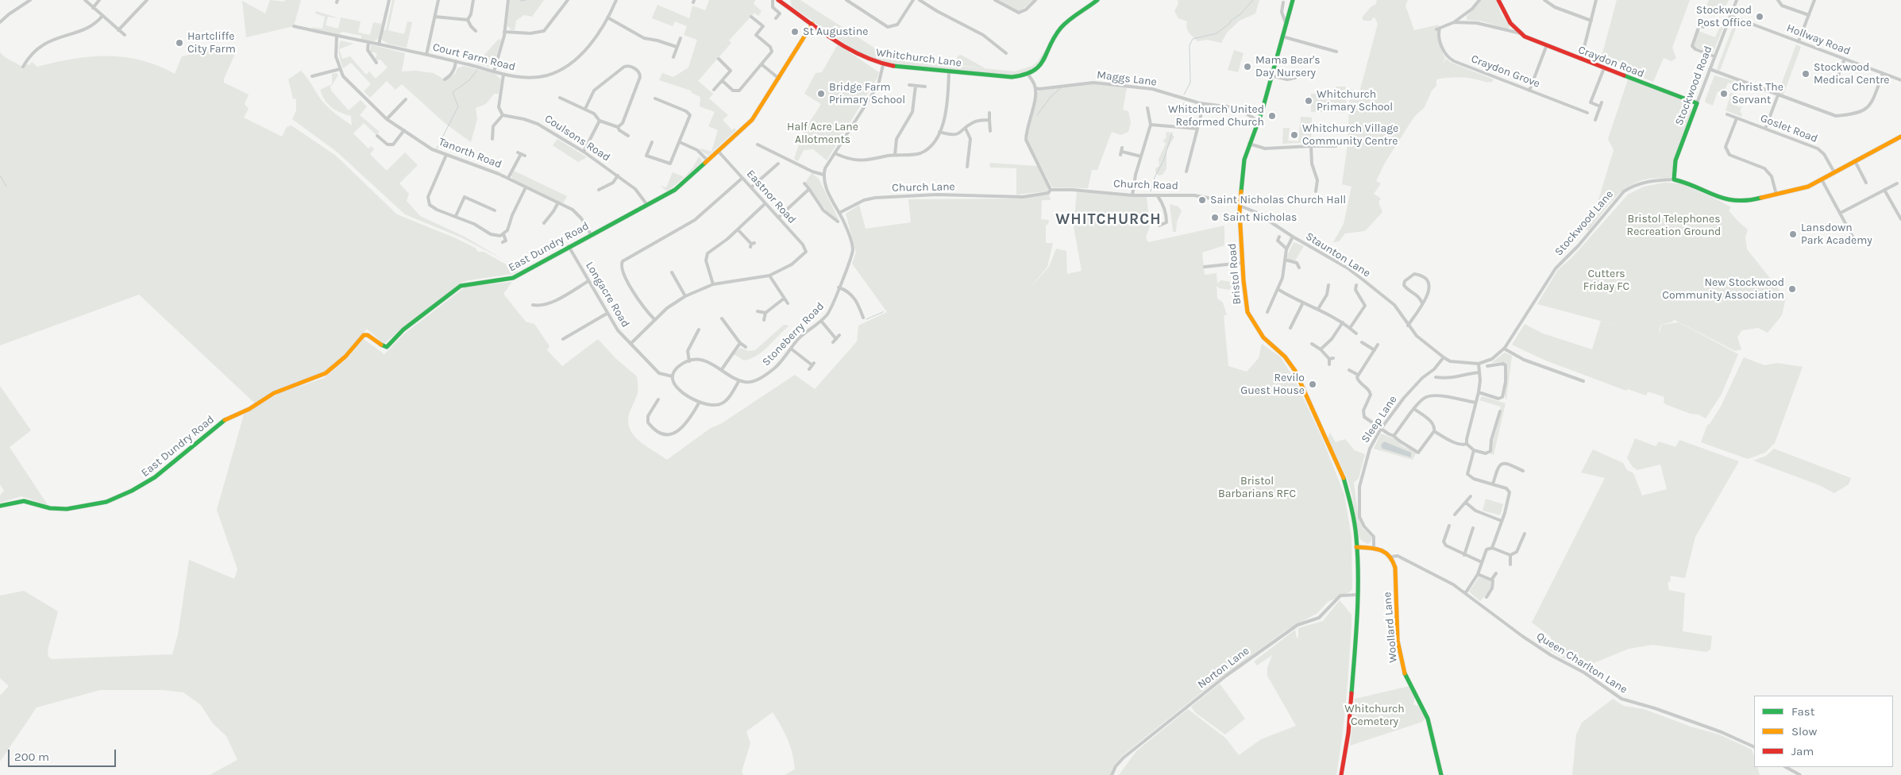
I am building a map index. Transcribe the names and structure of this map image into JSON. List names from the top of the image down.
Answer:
{
  "streets": {
    "main road": [
      "Whitchurch Lane",
      "Craydon Road",
      "Stockwood Road",
      "Stockwood Lane",
      "East Dundry Road",
      "Bristol Road",
      "Woollard Lane"
    ],
    "street": [
      "Hollway Road",
      "Court Farm Road",
      "Craydon Grove",
      "Maggs Lane",
      "Goslet Road",
      "Coulsons Road",
      "Tanorth Road",
      "Church Road",
      "Church Lane",
      "Eastnor Road",
      "Staunton Lane",
      "Longacre Road",
      "Stoneberry Road",
      "Sleep Lane",
      "Queen Charlton Lane",
      "Norton Lane"
    ]
  },
  "crossings": [
    ["Hollway Road", "Stockwood Road"],
    ["Court Farm Road", "Tanorth Road"],
    ["Whitchurch Lane", "East Dundry Road"],
    ["Craydon Road", "Craydon Grove"],
    ["Craydon Road", "Stockwood Road"],
    ["Maggs Lane", "Bristol Road"],
    ["Stockwood Road", "Stockwood Lane"],
    ["Goslet Road", "Stockwood Lane"],
    ["Coulsons Road", "East Dundry Road"],
    ["Tanorth Road", "East Dundry Road"],
    ["Church Road", "Church Lane"],
    ["Church Road", "Staunton Lane"],
    ["Church Road", "Bristol Road"],
    ["Church Lane", "Stoneberry Road"],
    ["Eastnor Road", "East Dundry Road"],
    ["Stockwood Lane", "Staunton Lane"],
    ["East Dundry Road", "Longacre Road"],
    ["Staunton Lane", "Bristol Road"],
    ["Staunton Lane", "Sleep Lane"],
    ["Bristol Road", "Norton Lane"],
    ["Longacre Road", "Stoneberry Road"],
    ["Woollard Lane", "Queen Charlton Lane"]
  ],
  "districts": ["WHITCHURCH"],
  "parks": [
    "Half Acre Lane Allotments",
    "Bristol Telephones Recreation Ground",
    "Cutters Friday FC",
    "Bristol Barbarians RFC",
    "Whitchurch Cemetery"
  ],
  "places": [
    "Stockwood Post Office",
    "St Augustine",
    "Hartcliffe City Farm",
    "Mama Bear's Day Nursery",
    "Stockwood Medical Centre",
    "Bridge Farm Primary School",
    "Christ The Servant",
    "Whitchurch Primary School",
    "Whitchurch United Reformed Church",
    "Whitchurch Village Community Centre",
    "Saint Nicholas Church Hall",
    "Saint Nicholas",
    "Lansdown Park Academy",
    "New Stockwood Community Association",
    "Revilo Guest House"
  ],
  "legend": ["Fast", "Slow", "Jam"],
  "scale_bar": "200 m"
}
